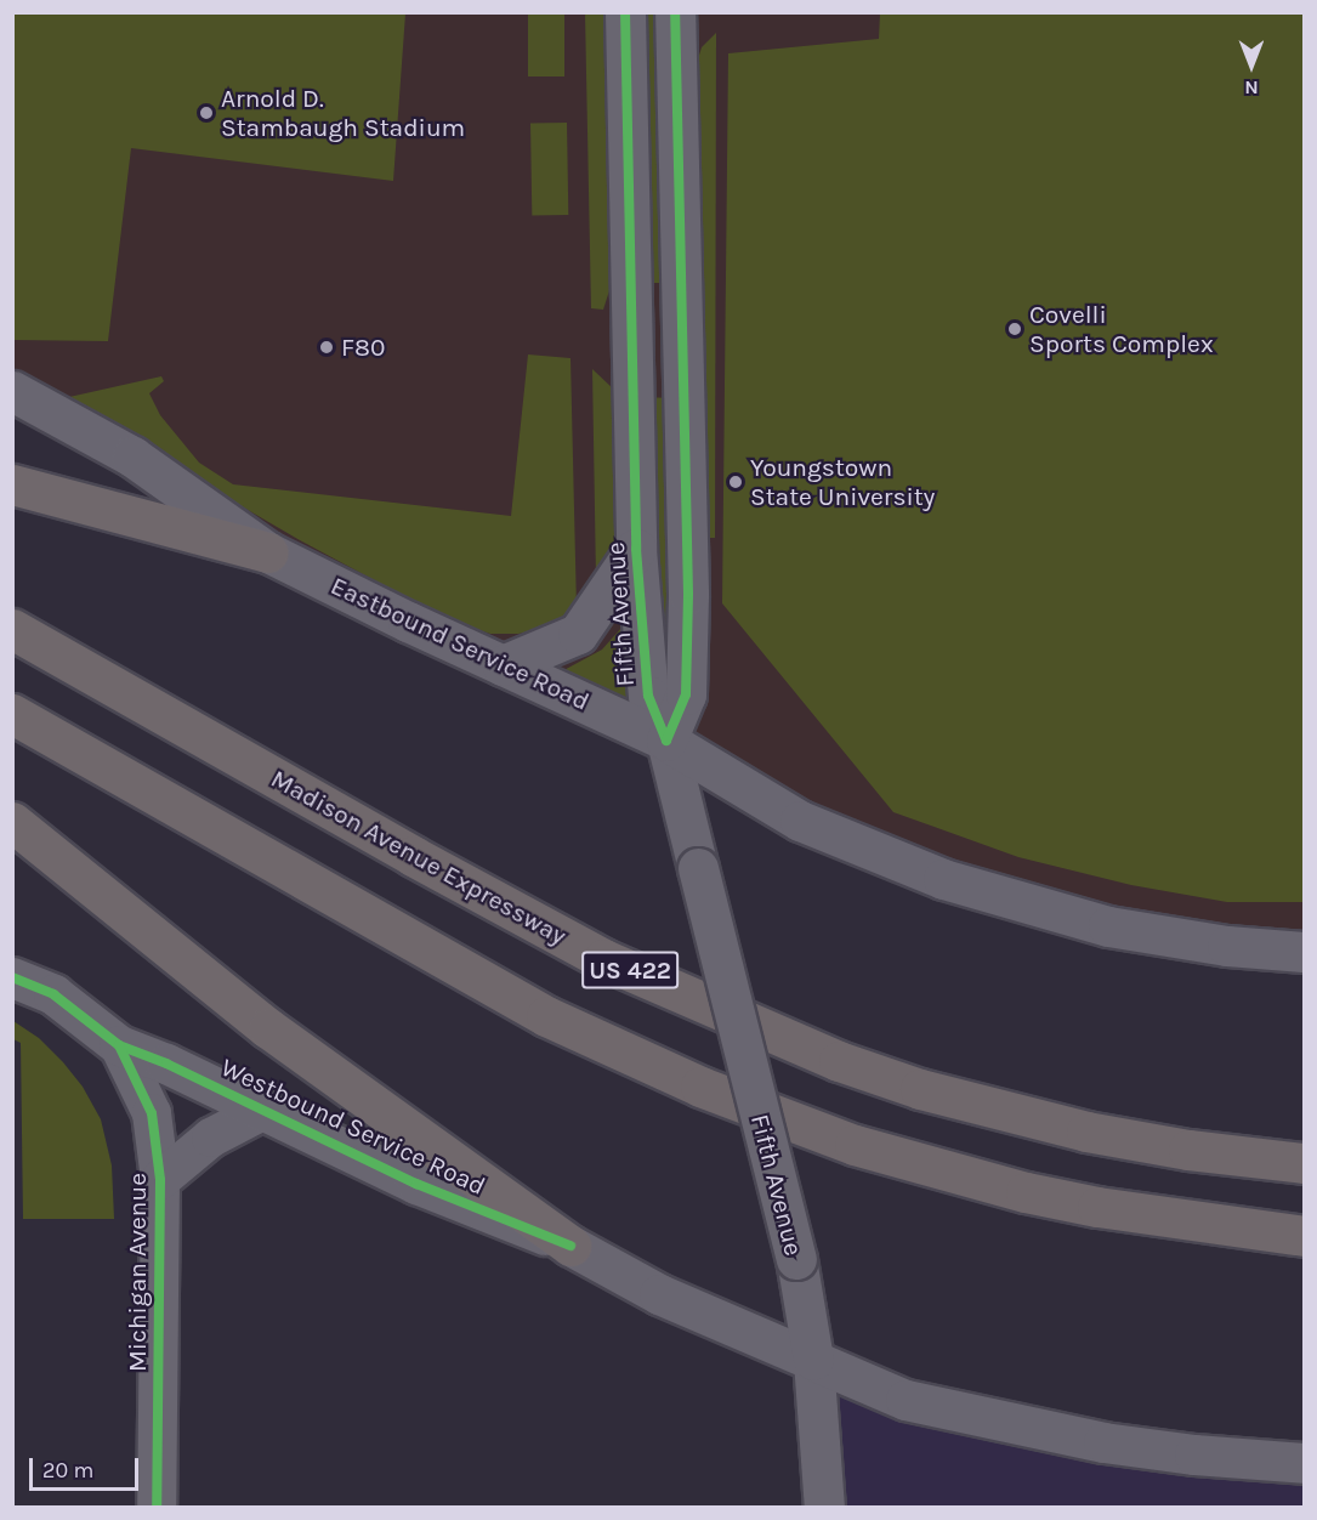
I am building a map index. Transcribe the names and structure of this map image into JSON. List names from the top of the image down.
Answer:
{
  "streets": {
    "highway": ["Madison Avenue Expressway", "US 422"],
    "main road": ["Fifth Avenue", "Eastbound Service Road", "Westbound Service Road"],
    "street": ["Michigan Avenue"]
  },
  "crossings": [
    ["Fifth Avenue", "Eastbound Service Road"],
    ["Fifth Avenue", "Westbound Service Road"],
    ["Westbound Service Road", "Michigan Avenue"]
  ],
  "places": [
    "Arnold D. Stambaugh Stadium",
    "Covelli Sports Complex",
    "F80",
    "Youngstown State University"
  ],
  "scale_bar": "20 m",
  "north": "bottom"
}
